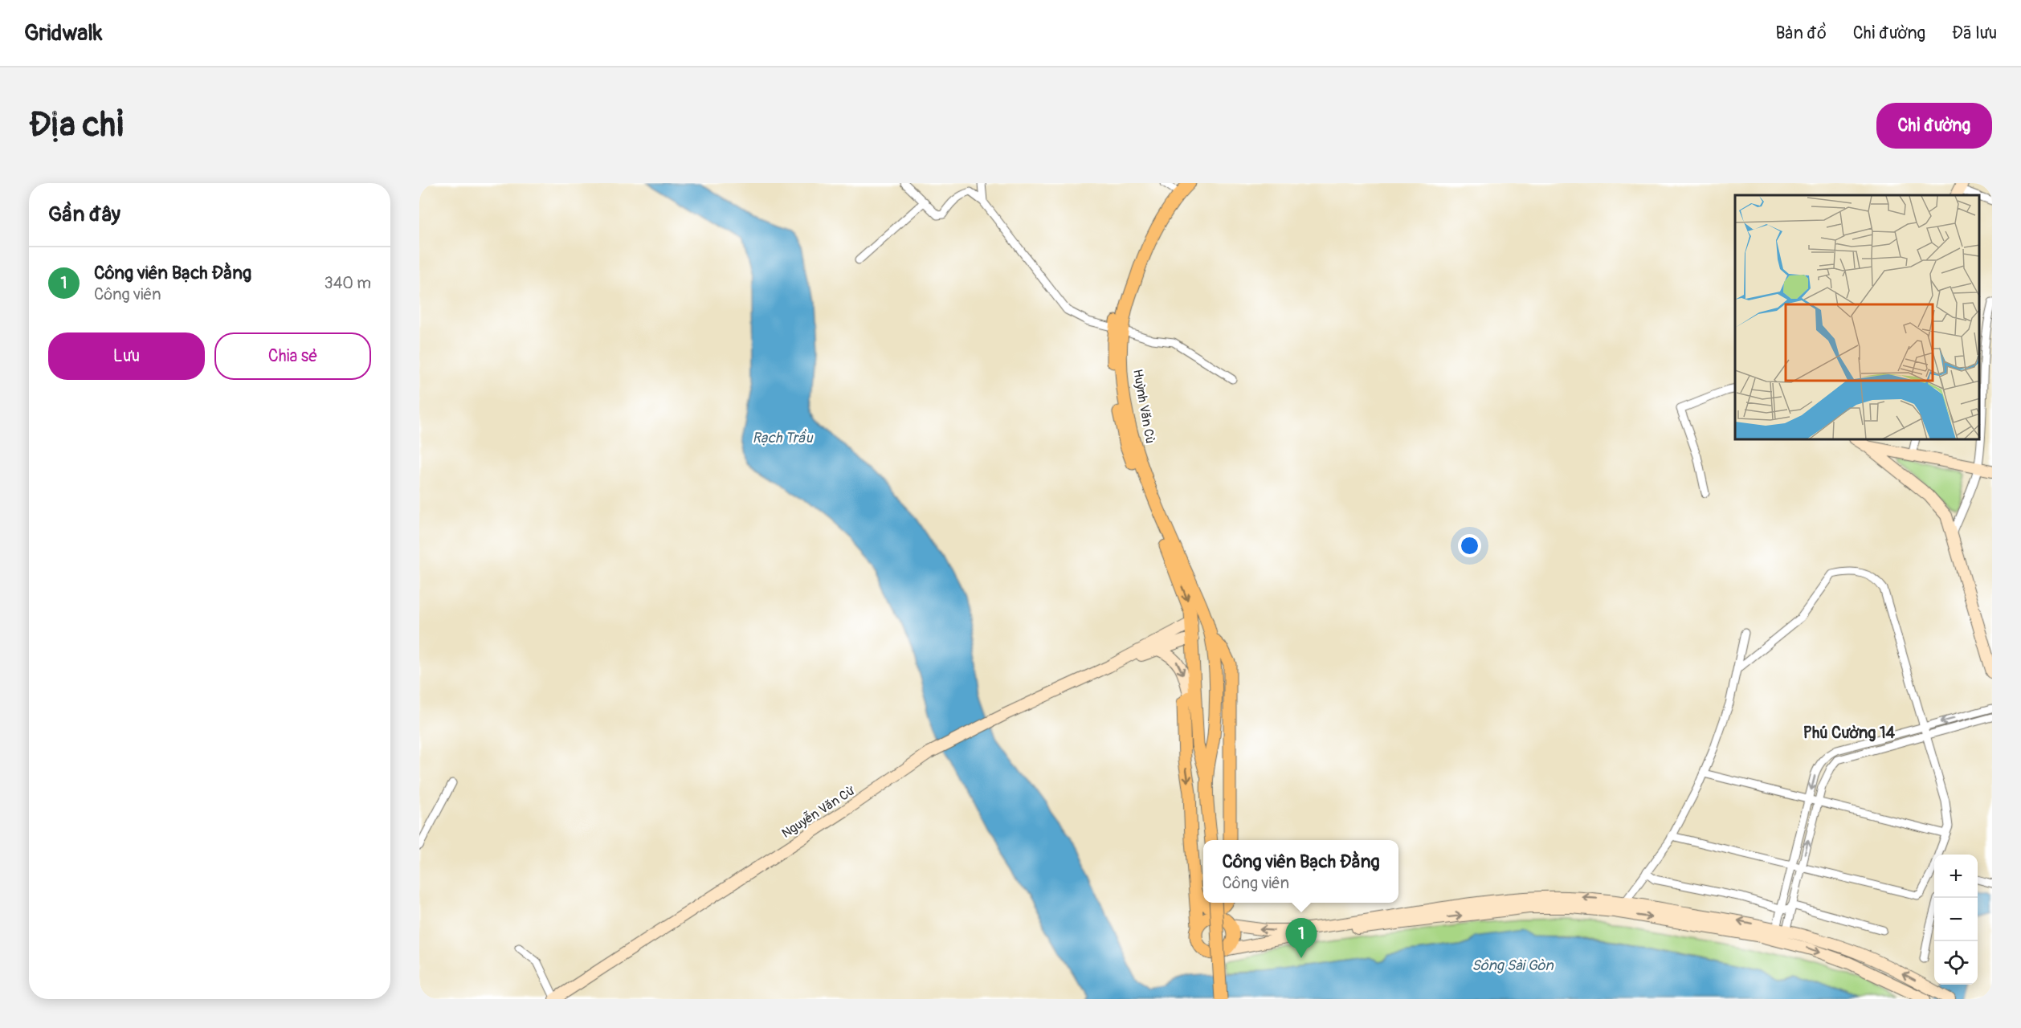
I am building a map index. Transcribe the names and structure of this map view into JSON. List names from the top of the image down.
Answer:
{
  "streets": {
    "main road": ["Huỳnh Văn Cù"],
    "street": ["Nguyễn Văn Cừ"]
  },
  "districts": ["Phú Cường 14"],
  "water": ["Rạch Trầu", "Sông Sài Gòn"],
  "page": {
    "header": "Gridwalk",
    "nav": ["Bản đồ", "Chỉ đường", "Đã lưu"],
    "buttons": [
      "Chỉ đường",
      ["Lưu", "Chia sẻ"]
    ],
    "title": "Địa chỉ",
    "heading": "Gần đây",
    "list": [
      {
        "mark": "1",
        "name": "Công viên Bạch Đằng",
        "note": "Công viên",
        "value": "340 m"
      }
    ],
    "popup": ["Công viên Bạch Đằng", "Công viên"],
    "map_buttons": ["+", "−"],
    "pins": "1"
  }
}
